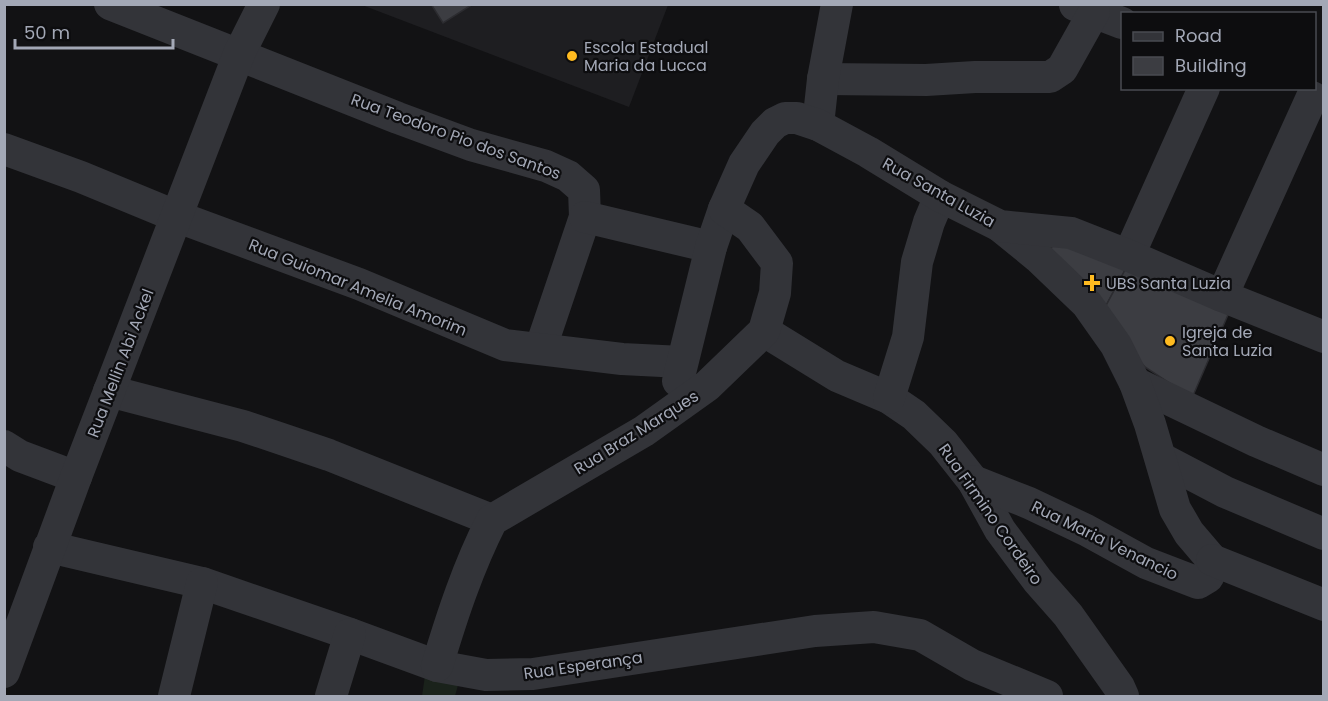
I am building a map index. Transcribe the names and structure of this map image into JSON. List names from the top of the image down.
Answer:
{
  "streets": {
    "street": [
      "Rua Teodoro Pio dos Santos",
      "Rua Santa Luzia",
      "Rua Guiomar Amelia Amorim",
      "Rua Mellin Abi Ackel",
      "Rua Braz Marques",
      "Rua Firmino Cordeiro",
      "Rua Maria Venancio",
      "Rua Esperança"
    ]
  },
  "crossings": [
    ["Rua Teodoro Pio dos Santos", "Rua Guiomar Amelia Amorim"],
    ["Rua Teodoro Pio dos Santos", "Rua Mellin Abi Ackel"],
    ["Rua Guiomar Amelia Amorim", "Rua Mellin Abi Ackel"],
    ["Rua Mellin Abi Ackel", "Rua Esperança"],
    ["Rua Braz Marques", "Rua Firmino Cordeiro"],
    ["Rua Firmino Cordeiro", "Rua Maria Venancio"]
  ],
  "places": {
    "other": ["Escola Estadual Maria da Lucca", "Igreja de Santa Luzia"],
    "health": ["UBS Santa Luzia"]
  },
  "legend": ["Road", "Building"],
  "scale_bar": "50 m"
}
